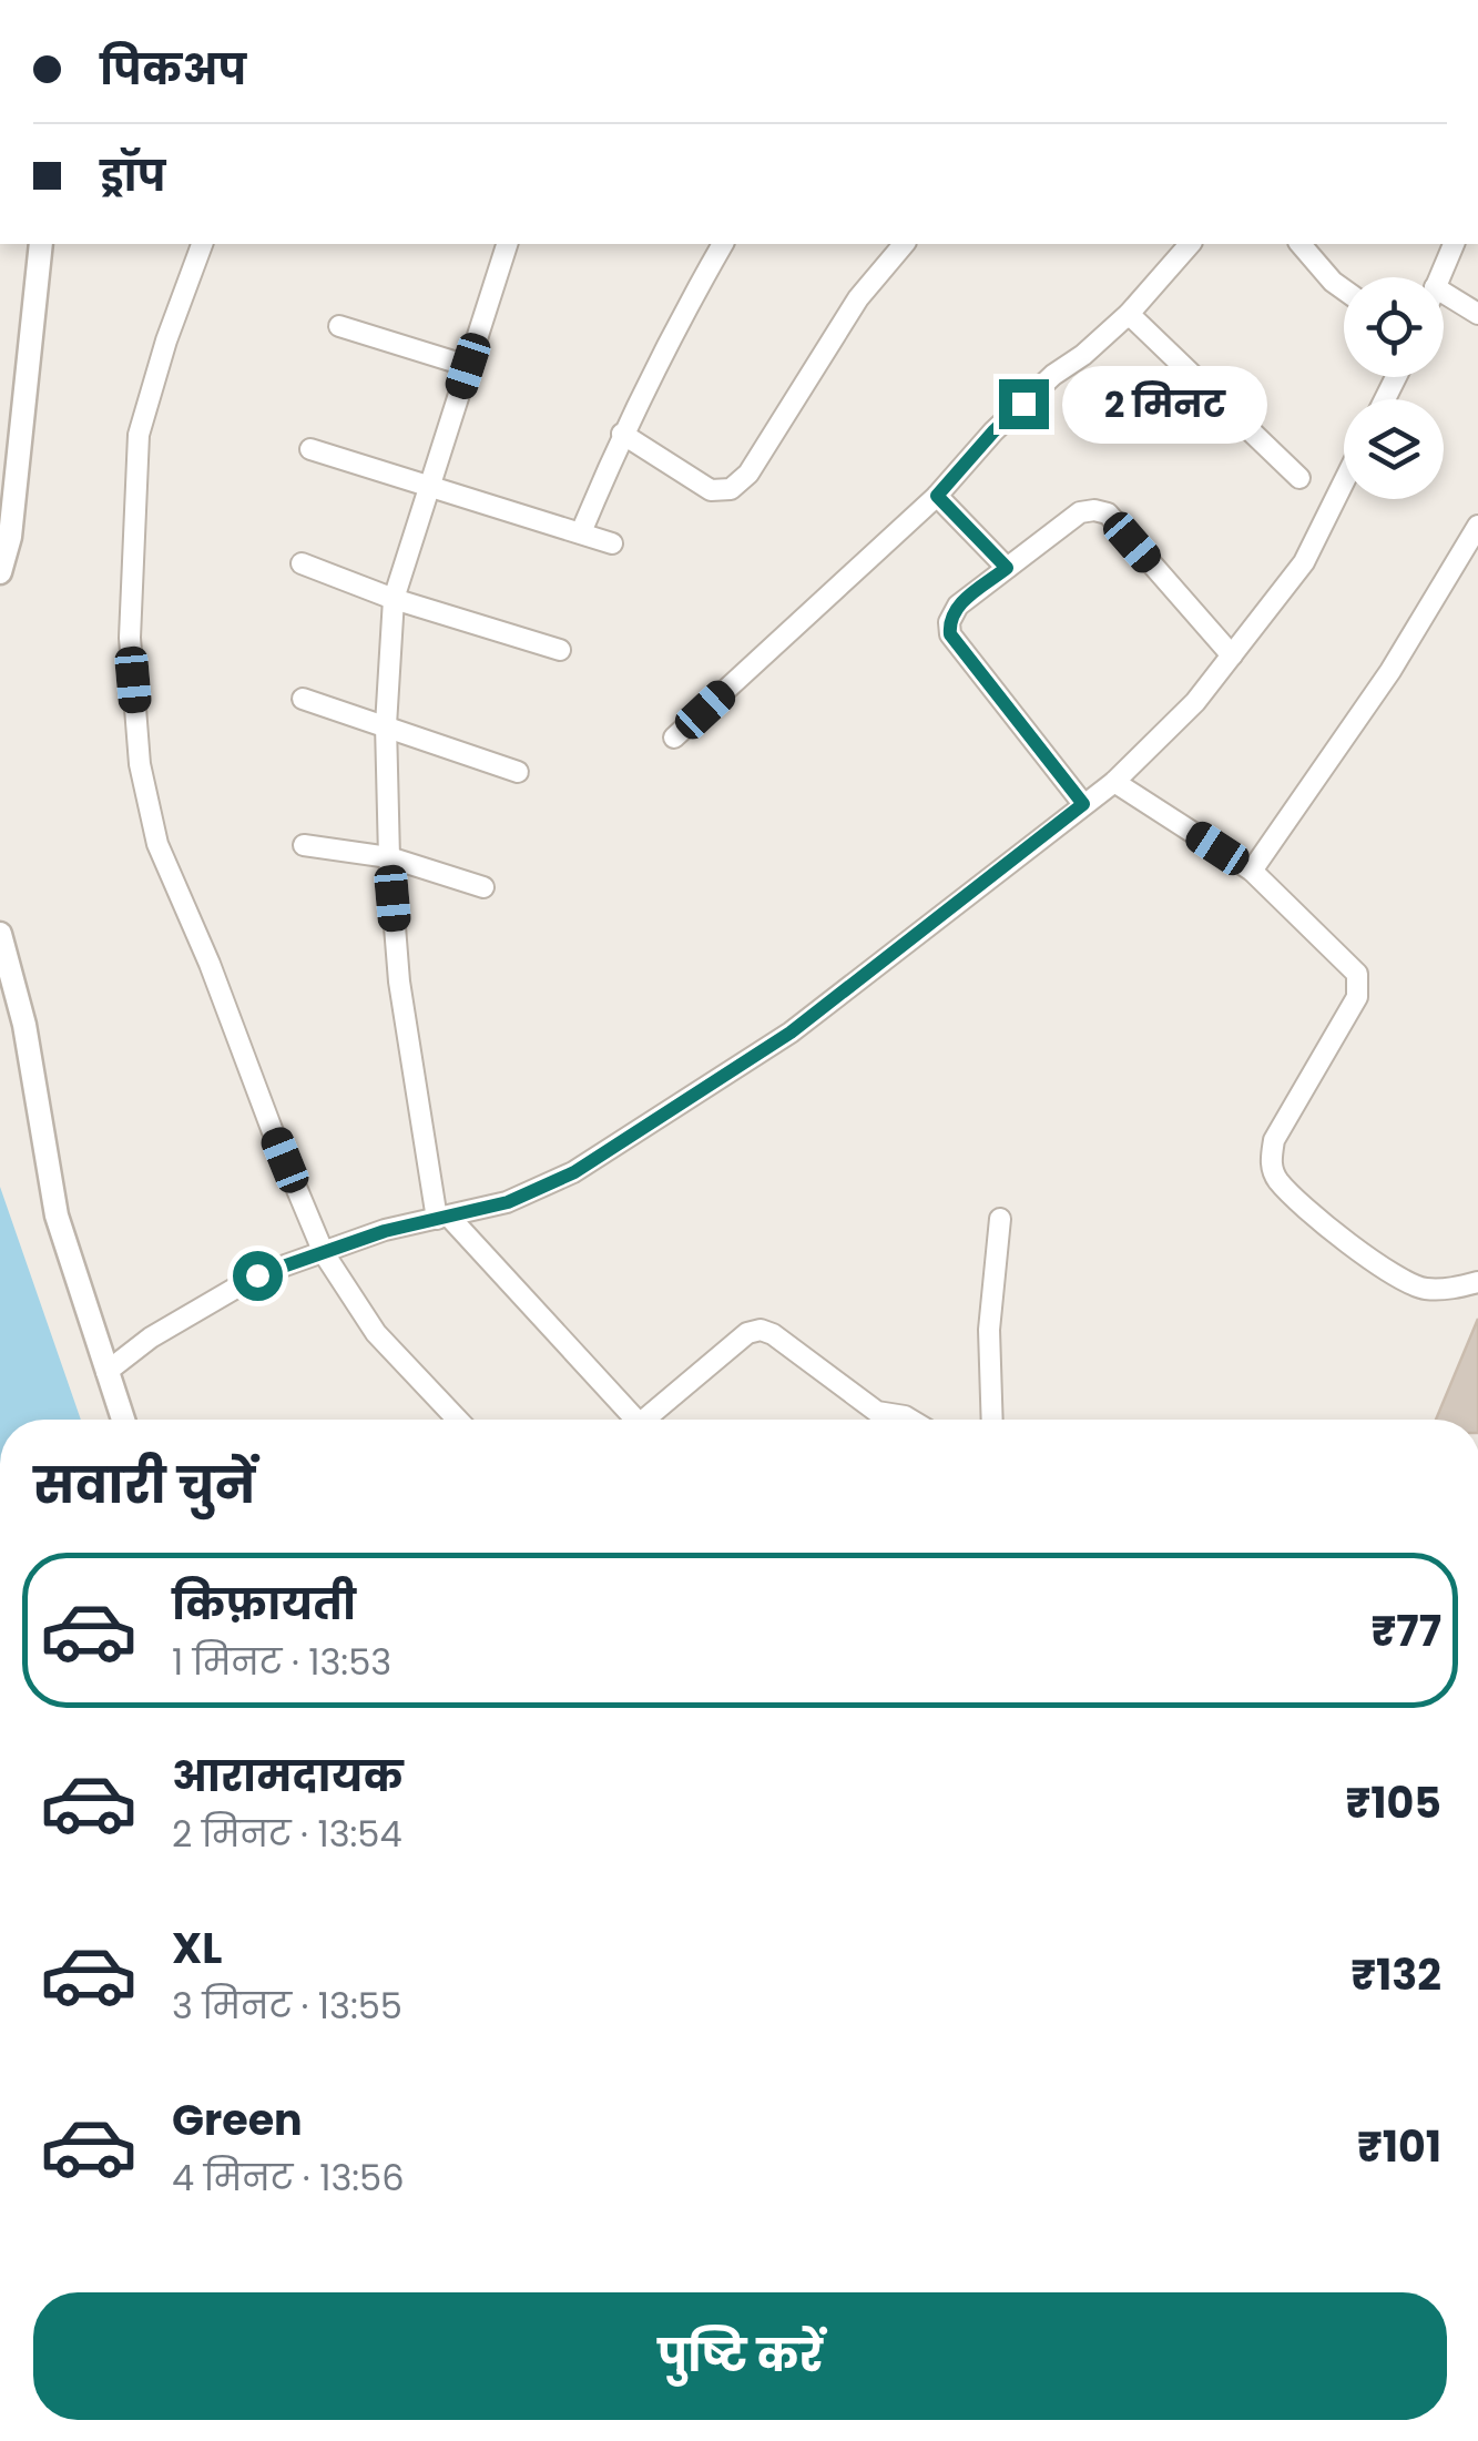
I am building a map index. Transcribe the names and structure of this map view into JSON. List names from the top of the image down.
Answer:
{
  "page": {
    "banner": ["पिकअप", "ड्रॉप"],
    "bubble": "2 मिनट",
    "heading": "सवारी चुनें",
    "list": [
      {
        "name": "किफ़ायती",
        "note": "1 मिनट · 13:53",
        "value": "₹77"
      },
      {
        "name": "आरामदायक",
        "note": "2 मिनट · 13:54",
        "value": "₹105"
      },
      {
        "name": "XL",
        "note": "3 मिनट · 13:55",
        "value": "₹132"
      },
      {
        "name": "Green",
        "note": "4 मिनट · 13:56",
        "value": "₹101"
      }
    ],
    "buttons": "पुष्टि करें"
  }
}
